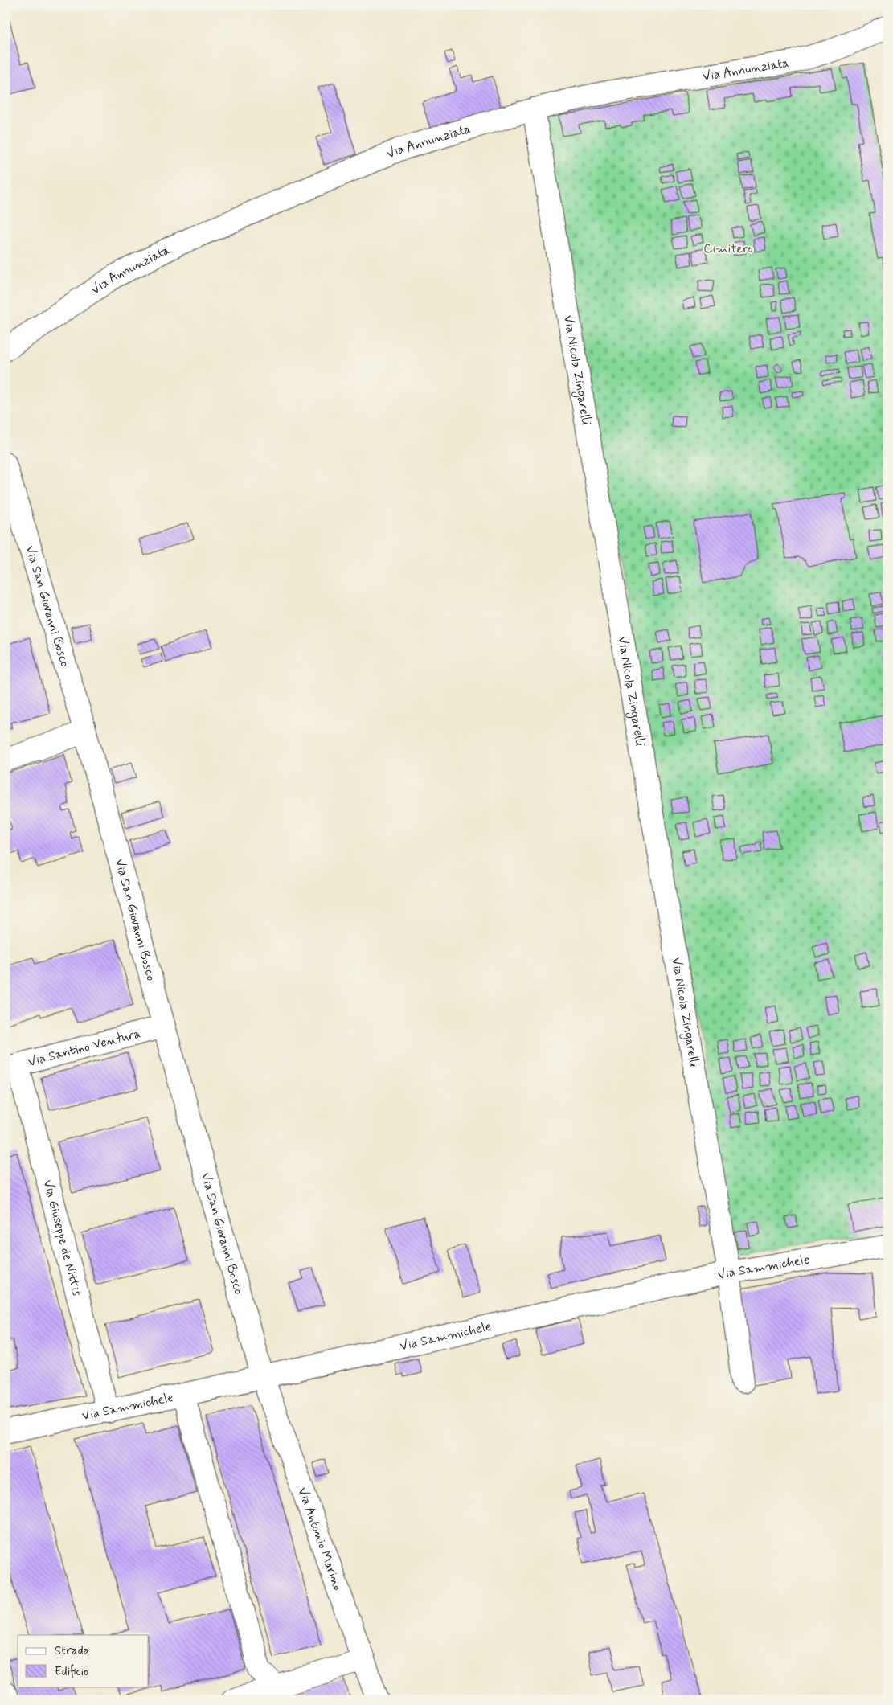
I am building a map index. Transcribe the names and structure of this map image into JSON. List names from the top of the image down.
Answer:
{
  "streets": {
    "street": [
      "Via Annunziata",
      "Via Nicola Zingarelli",
      "Via San Giovanni Bosco",
      "Via Santino Ventura",
      "Via Giuseppe de Nittis",
      "Via Sammichele",
      "Via Antonio Marino"
    ]
  },
  "crossings": [
    ["Via Annunziata", "Via Nicola Zingarelli"],
    ["Via Nicola Zingarelli", "Via Sammichele"],
    ["Via San Giovanni Bosco", "Via Santino Ventura"],
    ["Via San Giovanni Bosco", "Via Sammichele"],
    ["Via San Giovanni Bosco", "Via Antonio Marino"],
    ["Via Santino Ventura", "Via Giuseppe de Nittis"],
    ["Via Giuseppe de Nittis", "Via Sammichele"],
    ["Via Sammichele", "Via Antonio Marino"]
  ],
  "parks": ["Cimitero"],
  "legend": ["Strada", "Edificio"]
}
